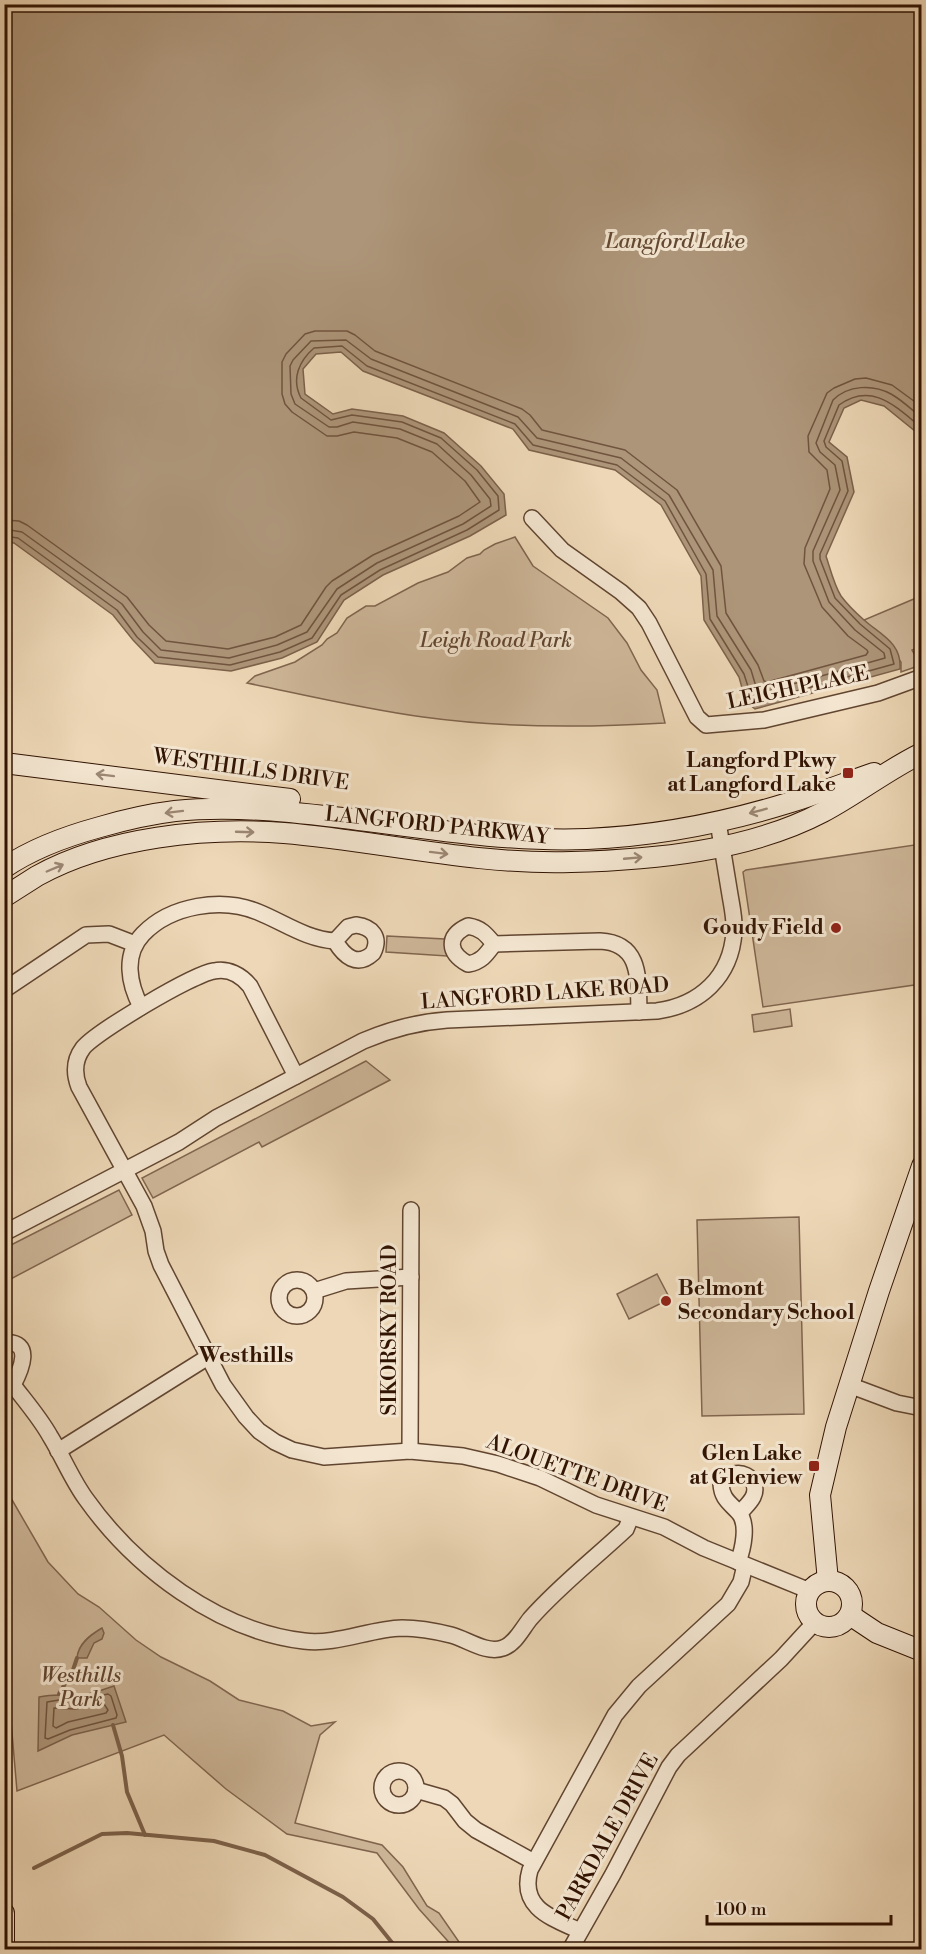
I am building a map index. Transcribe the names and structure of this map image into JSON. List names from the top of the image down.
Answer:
{
  "streets": {
    "main road": ["WESTHILLS DRIVE", "LANGFORD PARKWAY"],
    "street": [
      "LEIGH PLACE",
      "LANGFORD LAKE ROAD",
      "SIKORSKY ROAD",
      "ALOUETTE DRIVE",
      "PARKDALE DRIVE"
    ]
  },
  "crossings": [
    ["WESTHILLS DRIVE", "LANGFORD PARKWAY"],
    ["LANGFORD PARKWAY", "LANGFORD LAKE ROAD"],
    ["LANGFORD LAKE ROAD", "ALOUETTE DRIVE"],
    ["SIKORSKY ROAD", "ALOUETTE DRIVE"],
    ["ALOUETTE DRIVE", "PARKDALE DRIVE"]
  ],
  "one_way": ["WESTHILLS DRIVE"],
  "districts": ["Westhills"],
  "water": ["Langford Lake"],
  "parks": ["Leigh Road Park", "Westhills Park"],
  "places": {
    "transit": ["Langford Pkwy at Langford Lake", "Glen Lake at Glenview"],
    "other": ["Goudy Field", "Belmont Secondary School"]
  },
  "scale_bar": "100 m"
}
